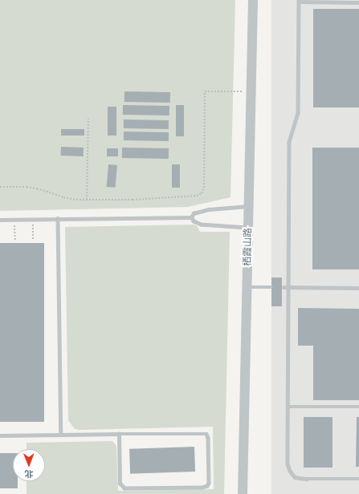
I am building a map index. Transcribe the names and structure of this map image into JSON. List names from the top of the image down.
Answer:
{
  "streets": {
    "street": ["栖霞山路"]
  },
  "north": "bottom"
}
